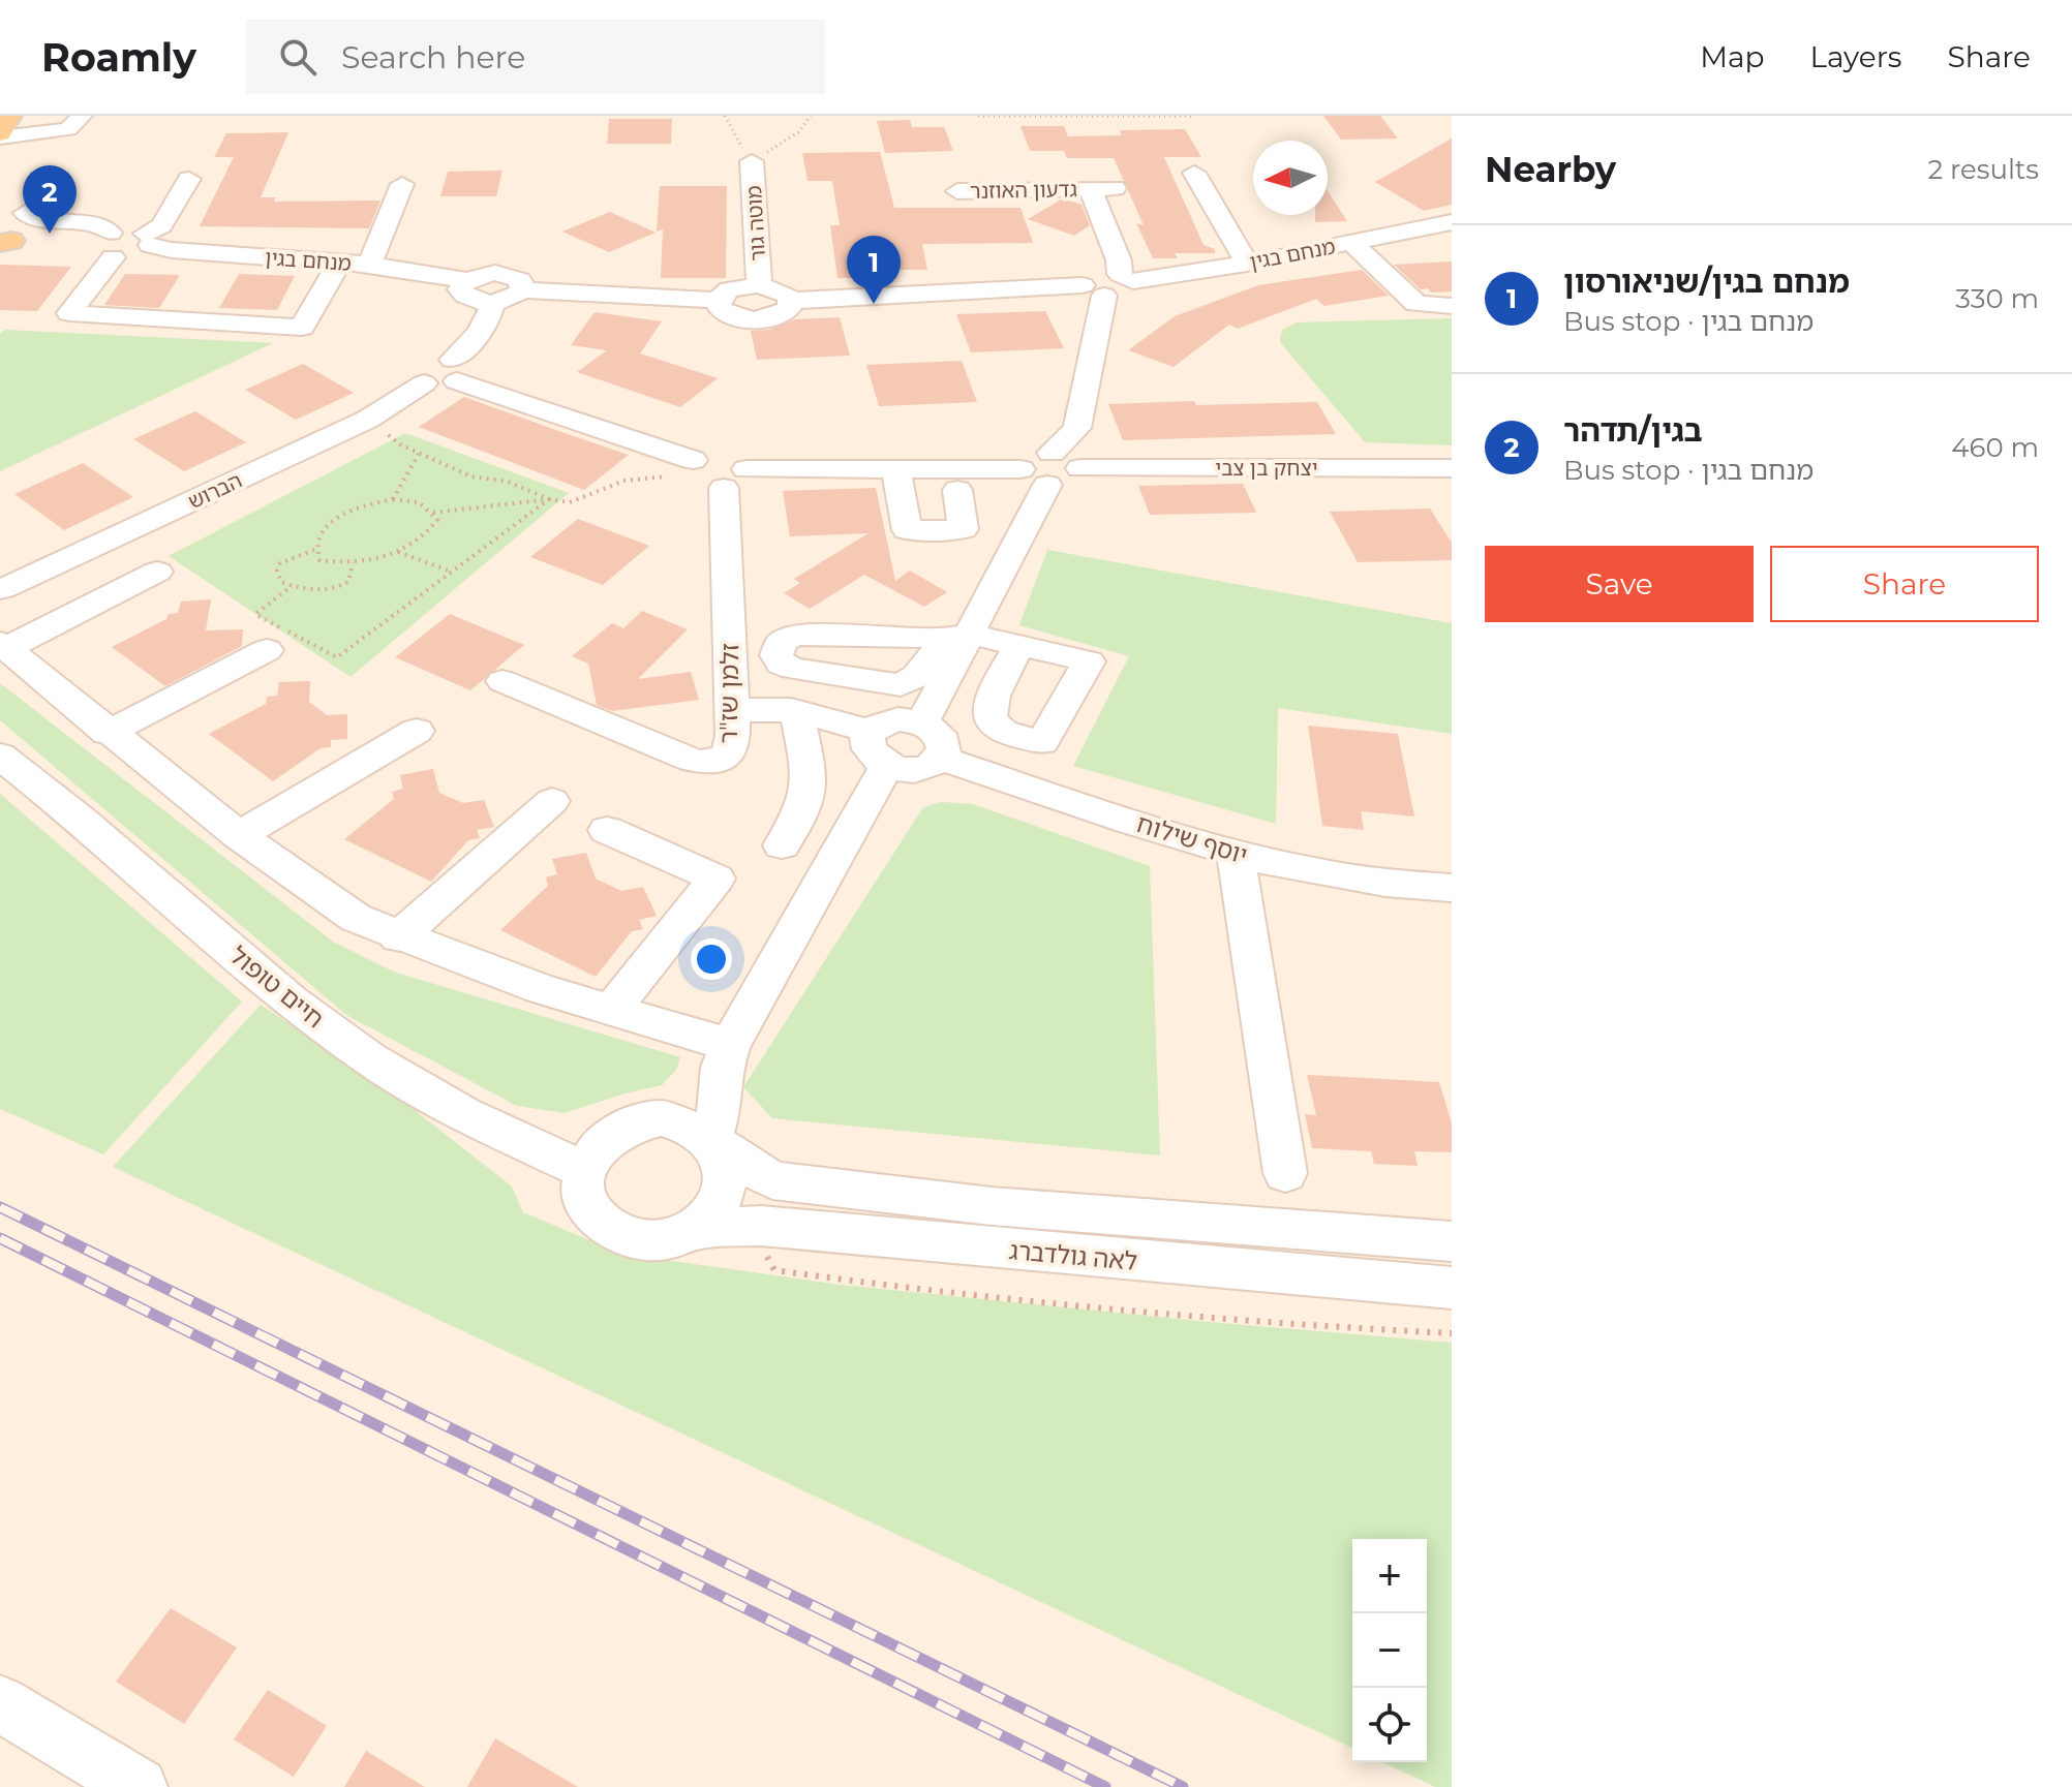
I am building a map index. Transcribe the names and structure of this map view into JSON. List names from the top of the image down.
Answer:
{
  "streets": {
    "street": [
      "גדעון האוזנר",
      "מוטה גור",
      "מנחם בגין",
      "יצחק בן צבי",
      "הברוש",
      "זלמן שז\"ר",
      "יוסף שילוח",
      "חיים טופול",
      "לאה גולדברג"
    ]
  },
  "crossings": [
    ["גדעון האוזנר", "מנחם בגין"],
    ["חיים טופול", "לאה גולדברג"]
  ],
  "north": "left",
  "page": {
    "header": "Roamly",
    "search": "Search here",
    "nav": ["Map", "Layers", "Share"],
    "heading": ["Nearby", "2 results"],
    "pins": ["2", "1"],
    "list": [
      {
        "mark": "1",
        "name": "מנחם בגין/שניאורסון",
        "note": "Bus stop · מנחם בגין",
        "value": "330 m"
      },
      {
        "mark": "2",
        "name": "בגין/תדהר",
        "note": "Bus stop · מנחם בגין",
        "value": "460 m"
      }
    ],
    "buttons": ["Save", "Share"],
    "map_buttons": ["+", "−"]
  }
}
